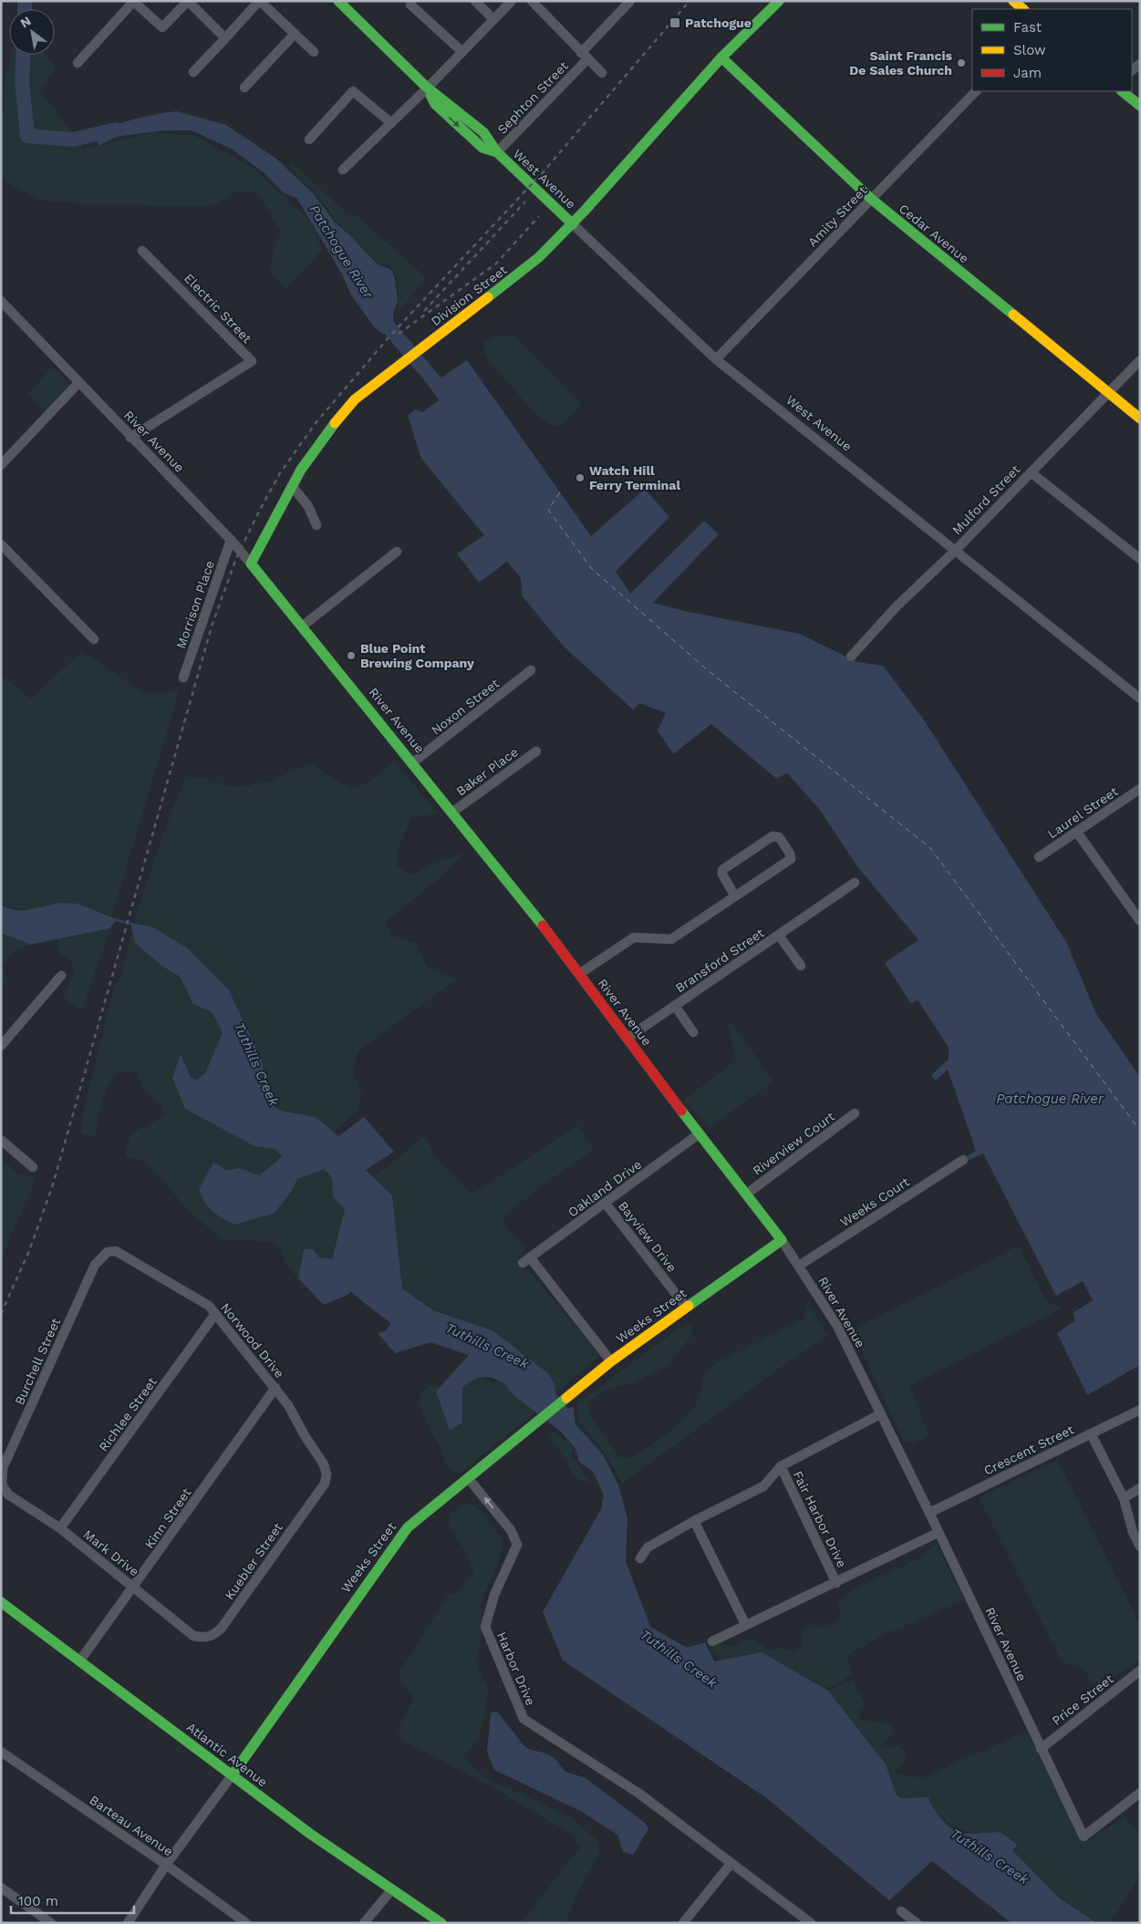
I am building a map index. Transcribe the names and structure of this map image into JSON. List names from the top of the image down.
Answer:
{
  "streets": {
    "main road": [
      "West Avenue",
      "Cedar Avenue",
      "Division Street",
      "River Avenue",
      "Weeks Street",
      "Atlantic Avenue"
    ],
    "street": [
      "Sephton Street",
      "Amity Street",
      "Electric Street",
      "Mulford Street",
      "Morrison Place",
      "Noxon Street",
      "Baker Place",
      "Laurel Street",
      "Bransford Street",
      "Riverview Court",
      "Oakland Drive",
      "Weeks Court",
      "Bayview Drive",
      "Norwood Drive",
      "Burchell Street",
      "Richlee Street",
      "Crescent Street",
      "Kinn Street",
      "Fair Harbor Drive",
      "Mark Drive",
      "Kuebler Street",
      "Harbor Drive",
      "Price Street",
      "Barteau Avenue"
    ]
  },
  "crossings": [
    ["Sephton Street", "West Avenue"],
    ["West Avenue", "Amity Street"],
    ["West Avenue", "Division Street"],
    ["West Avenue", "Mulford Street"],
    ["Amity Street", "Cedar Avenue"],
    ["Cedar Avenue", "Division Street"],
    ["Cedar Avenue", "Mulford Street"],
    ["Division Street", "River Avenue"],
    ["Electric Street", "River Avenue"],
    ["River Avenue", "Morrison Place"],
    ["River Avenue", "Noxon Street"],
    ["River Avenue", "Baker Place"],
    ["River Avenue", "Bransford Street"],
    ["River Avenue", "Riverview Court"],
    ["River Avenue", "Oakland Drive"],
    ["River Avenue", "Weeks Court"],
    ["River Avenue", "Weeks Street"],
    ["River Avenue", "Crescent Street"],
    ["River Avenue", "Fair Harbor Drive"],
    ["River Avenue", "Price Street"],
    ["Oakland Drive", "Bayview Drive"],
    ["Oakland Drive", "Weeks Street"],
    ["Bayview Drive", "Weeks Street"],
    ["Weeks Street", "Harbor Drive"],
    ["Weeks Street", "Atlantic Avenue"],
    ["Weeks Street", "Barteau Avenue"],
    ["Norwood Drive", "Burchell Street"],
    ["Norwood Drive", "Richlee Street"],
    ["Norwood Drive", "Kinn Street"],
    ["Norwood Drive", "Kuebler Street"],
    ["Burchell Street", "Mark Drive"],
    ["Richlee Street", "Mark Drive"],
    ["Kinn Street", "Mark Drive"],
    ["Kinn Street", "Atlantic Avenue"],
    ["Mark Drive", "Kuebler Street"]
  ],
  "one_way": ["Harbor Drive"],
  "water": ["Patchogue River", "Tuthills Creek"],
  "places": {
    "transit": ["Patchogue"],
    "other": ["Saint Francis De Sales Church", "Watch Hill Ferry Terminal", "Blue Point Brewing Company"]
  },
  "legend": ["Fast", "Slow", "Jam"],
  "scale_bar": "100 m",
  "north": "top left"
}
